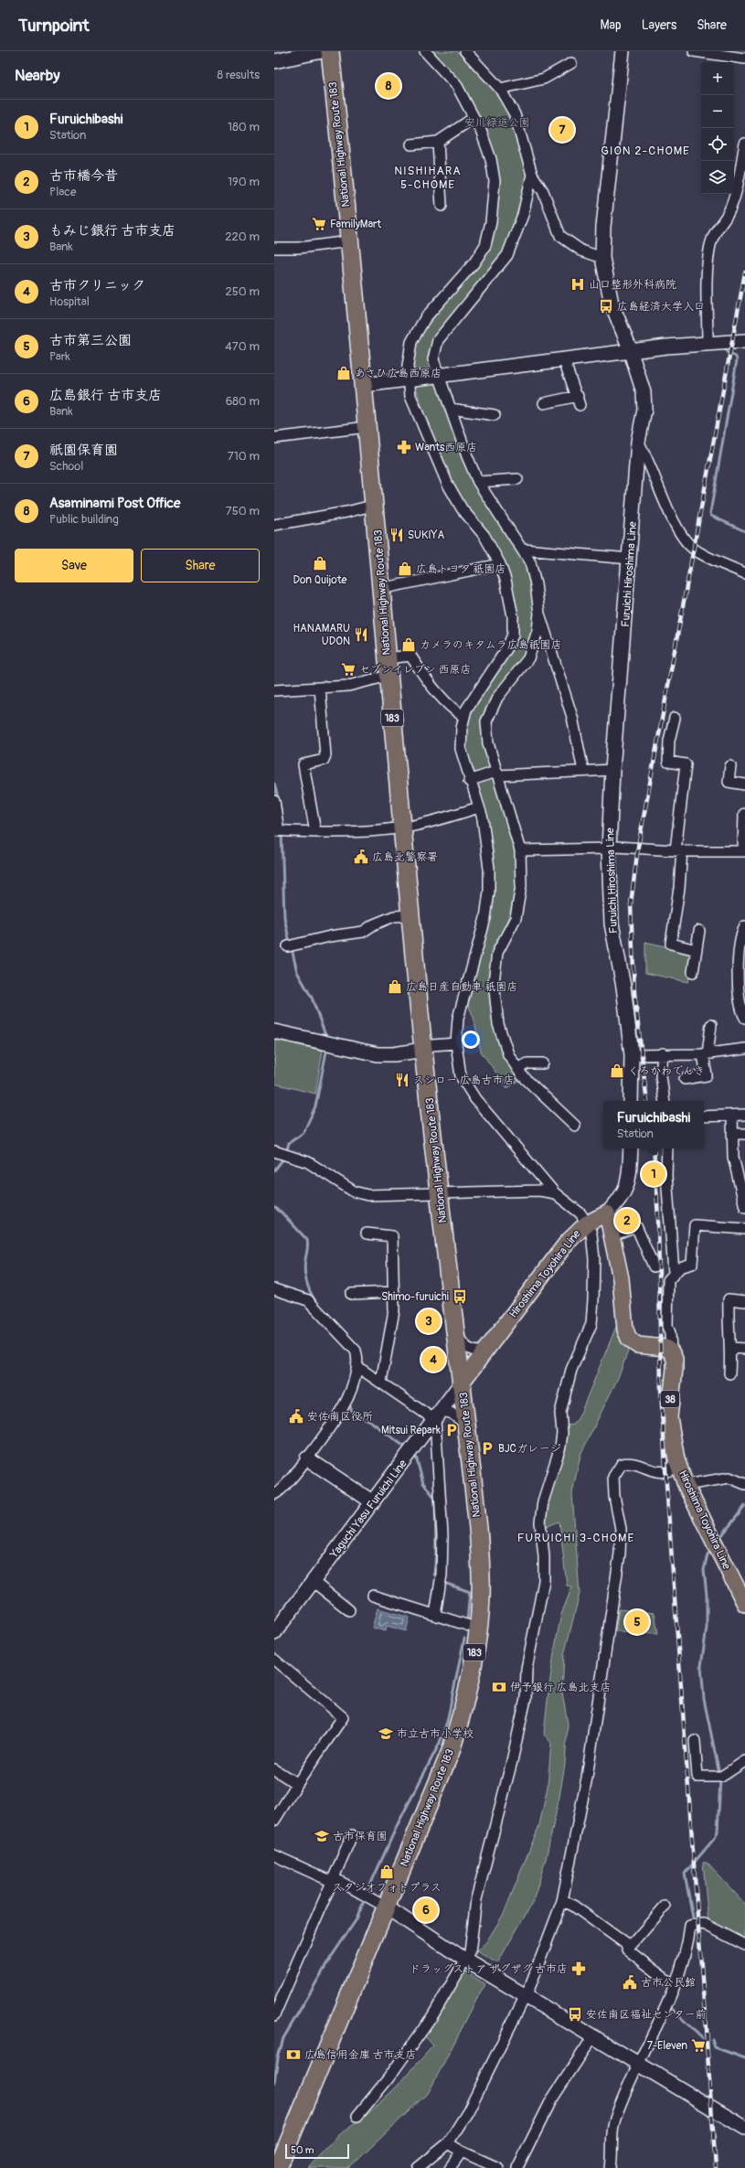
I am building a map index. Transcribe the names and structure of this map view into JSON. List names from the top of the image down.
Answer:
{
  "streets": {
    "highway": ["National Highway Route 183", "183"],
    "main road": [
      "Furuichi Hiroshima Line",
      "Hiroshima Toyohira Line",
      "38",
      "Yaguchi Yasu Furuichi Line"
    ]
  },
  "crossings": [
    ["National Highway Route 183", "Hiroshima Toyohira Line"],
    ["National Highway Route 183", "Yaguchi Yasu Furuichi Line"],
    ["Hiroshima Toyohira Line", "Yaguchi Yasu Furuichi Line"]
  ],
  "districts": ["GION 2-CHOME", "NISHIHARA 5-CHOME", "FURUICHI 3-CHOME"],
  "parks": ["安川緑道公園"],
  "places": {
    "supermarket": ["FamilyMart", "セブンイレブン 西原店", "7-Eleven"],
    "hospital": ["山口整形外科病院"],
    "bus stop": ["広島経済大学入口", "Shimo-furuichi", "安佐南区福祉センター前"],
    "shop": [
      "あさひ広島西原店",
      "Don Quijote",
      "広島トヨタ 祇園店",
      "カメラのキタムラ広島祇園店",
      "広島日産自動車 祇園店",
      "くろかわでんき",
      "スタジオフォトプラス"
    ],
    "pharmacy": ["Wants西原店", "ドラッグストア ザグザグ 古市店"],
    "restaurant": ["SUKIYA", "HANAMARU UDON", "スシロー 広島古市店"],
    "public building": ["広島北警察署", "安佐南区役所", "古市公民館"],
    "parking": ["Mitsui Repark", "BJCガレージ"],
    "bank": ["伊予銀行 広島北支店", "広島信用金庫 古市支店"],
    "school or university": ["市立古市小学校", "古市保育園"]
  },
  "scale_bar": "50 m",
  "page": {
    "header": "Turnpoint",
    "nav": ["Map", "Layers", "Share"],
    "heading": ["Nearby", "8 results"],
    "map_buttons": ["+", "−"],
    "pins": [
      "8",
      "7",
      "1",
      "2",
      "3",
      "4",
      "5",
      "6"
    ],
    "list": [
      {
        "mark": "1",
        "name": "Furuichibashi",
        "note": "Station",
        "value": "180 m"
      },
      {
        "mark": "2",
        "name": "古市橋今昔",
        "note": "Place",
        "value": "190 m"
      },
      {
        "mark": "3",
        "name": "もみじ銀行 古市支店",
        "note": "Bank",
        "value": "220 m"
      },
      {
        "mark": "4",
        "name": "古市クリニック",
        "note": "Hospital",
        "value": "250 m"
      },
      {
        "mark": "5",
        "name": "古市第三公園",
        "note": "Park",
        "value": "470 m"
      },
      {
        "mark": "6",
        "name": "広島銀行 古市支店",
        "note": "Bank",
        "value": "680 m"
      },
      {
        "mark": "7",
        "name": "祇園保育園",
        "note": "School",
        "value": "710 m"
      },
      {
        "mark": "8",
        "name": "Asaminami Post Office",
        "note": "Public building",
        "value": "750 m"
      }
    ],
    "buttons": ["Save", "Share"],
    "popup": ["Furuichibashi", "Station"],
    "scale": "50 m"
  }
}
